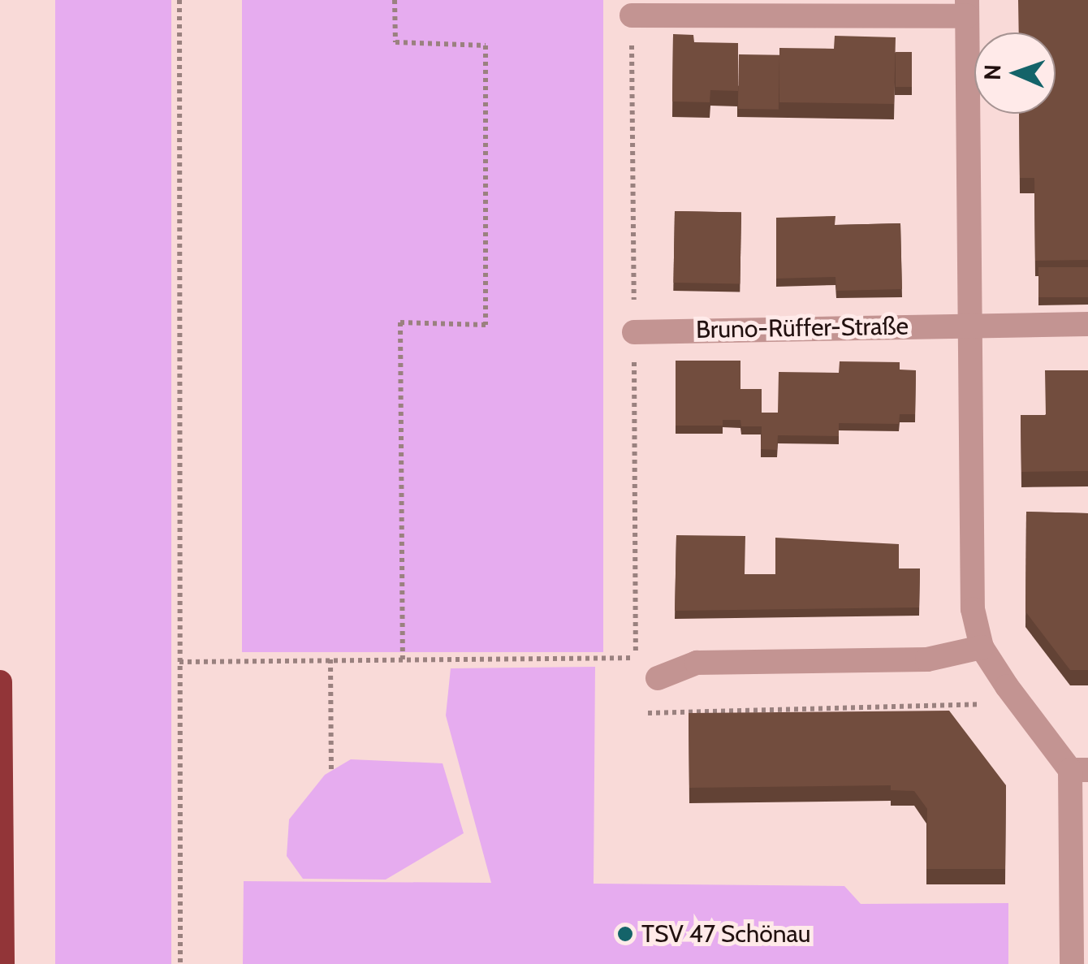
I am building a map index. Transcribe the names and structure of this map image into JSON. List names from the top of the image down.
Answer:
{
  "streets": {
    "street": ["Bruno-Rüffer-Straße"]
  },
  "places": ["TSV 47 Schönau"],
  "north": "left"
}
